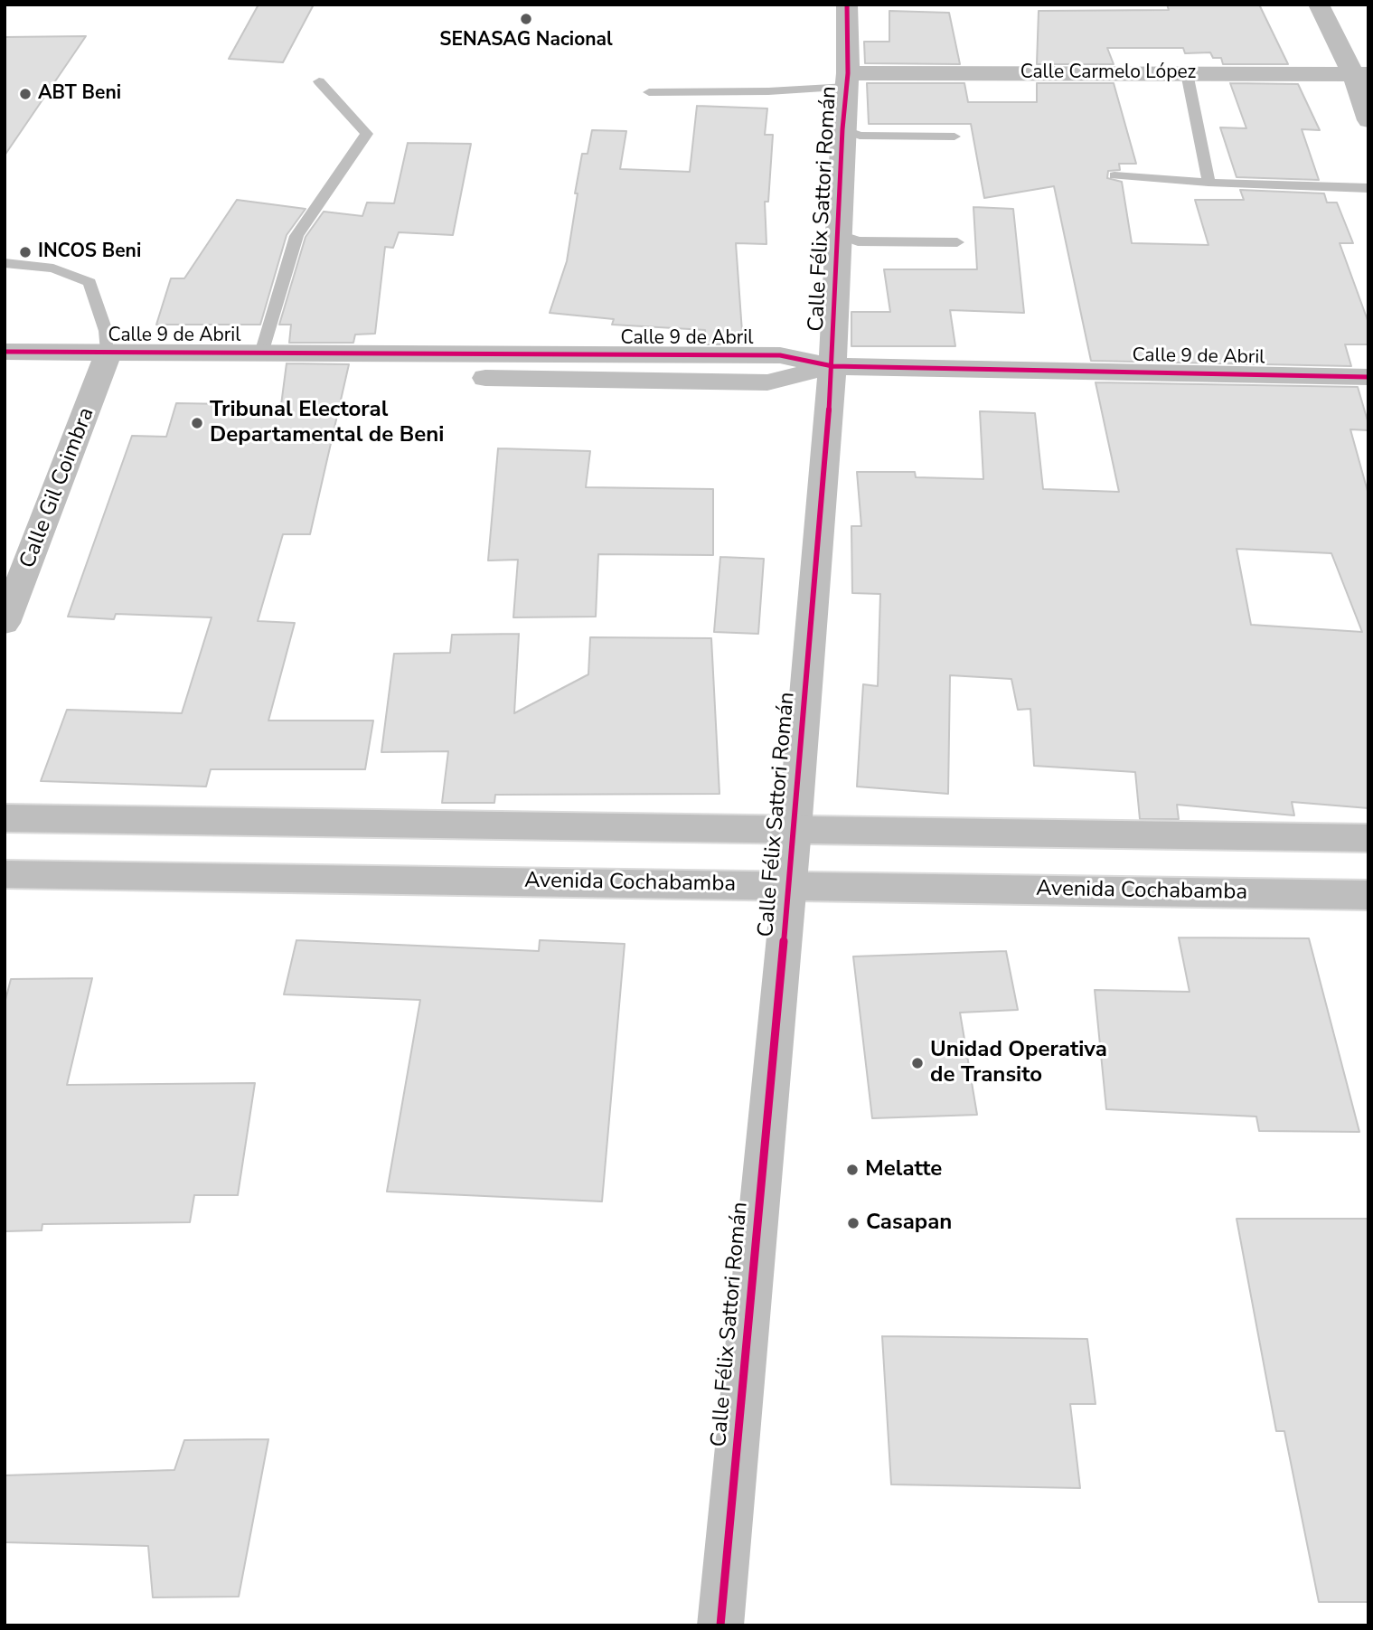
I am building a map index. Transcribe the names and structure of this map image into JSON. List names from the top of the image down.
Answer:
{
  "streets": {
    "street": [
      "Calle Carmelo López",
      "Calle Félix Sattori Román",
      "Calle 9 de Abril",
      "Calle Gil Coimbra",
      "Avenida Cochabamba"
    ]
  },
  "crossings": [
    ["Calle Carmelo López", "Calle Félix Sattori Román"],
    ["Calle Félix Sattori Román", "Calle 9 de Abril"],
    ["Calle Félix Sattori Román", "Avenida Cochabamba"],
    ["Calle 9 de Abril", "Calle Gil Coimbra"]
  ],
  "places": [
    "SENASAG Nacional",
    "ABT Beni",
    "INCOS Beni",
    "Tribunal Electoral Departamental de Beni",
    "Unidad Operativa de Transito",
    "Melatte",
    "Casapan"
  ]
}
